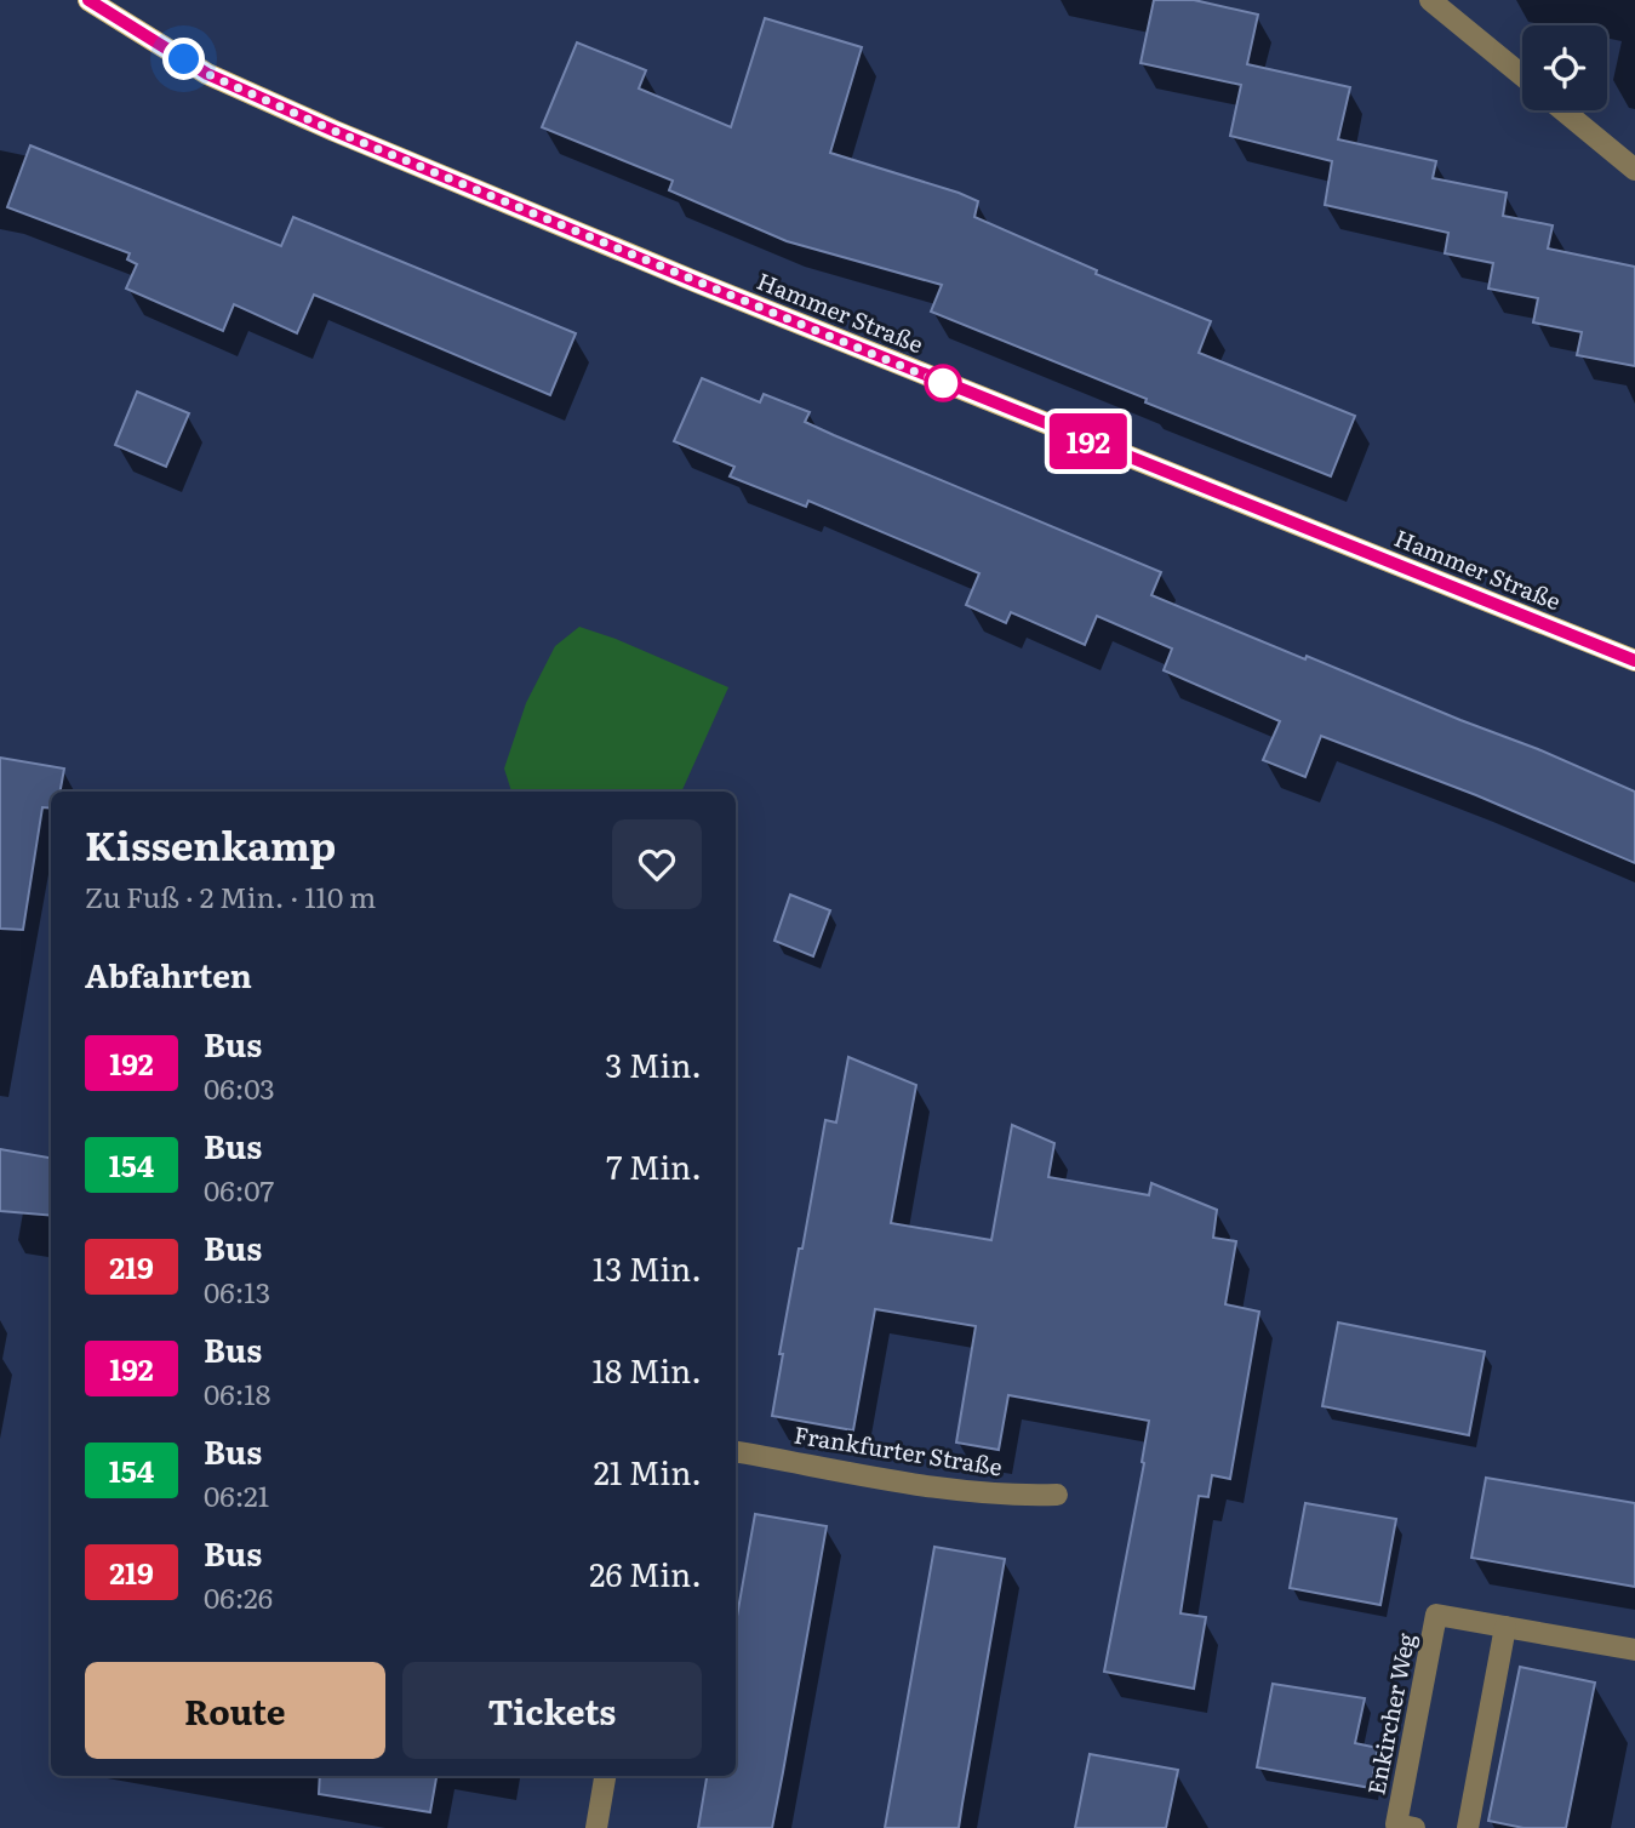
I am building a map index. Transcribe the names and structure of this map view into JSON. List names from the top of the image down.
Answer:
{
  "streets": {
    "main road": ["Hammer Straße"],
    "street": ["Frankfurter Straße", "Enkircher Weg"]
  },
  "lines": ["bus line 192"],
  "page": {
    "on_map": "192",
    "heading": [
      ["Kissenkamp", "Zu Fuß · 2 Min. · 110 m"],
      "Abfahrten"
    ],
    "list": [
      {
        "mark": "192",
        "name": "Bus",
        "note": "06:03",
        "value": "3 Min."
      },
      {
        "mark": "154",
        "name": "Bus",
        "note": "06:07",
        "value": "7 Min."
      },
      {
        "mark": "219",
        "name": "Bus",
        "note": "06:13",
        "value": "13 Min."
      },
      {
        "mark": "192",
        "name": "Bus",
        "note": "06:18",
        "value": "18 Min."
      },
      {
        "mark": "154",
        "name": "Bus",
        "note": "06:21",
        "value": "21 Min."
      },
      {
        "mark": "219",
        "name": "Bus",
        "note": "06:26",
        "value": "26 Min."
      }
    ],
    "buttons": ["Route", "Tickets"]
  }
}
